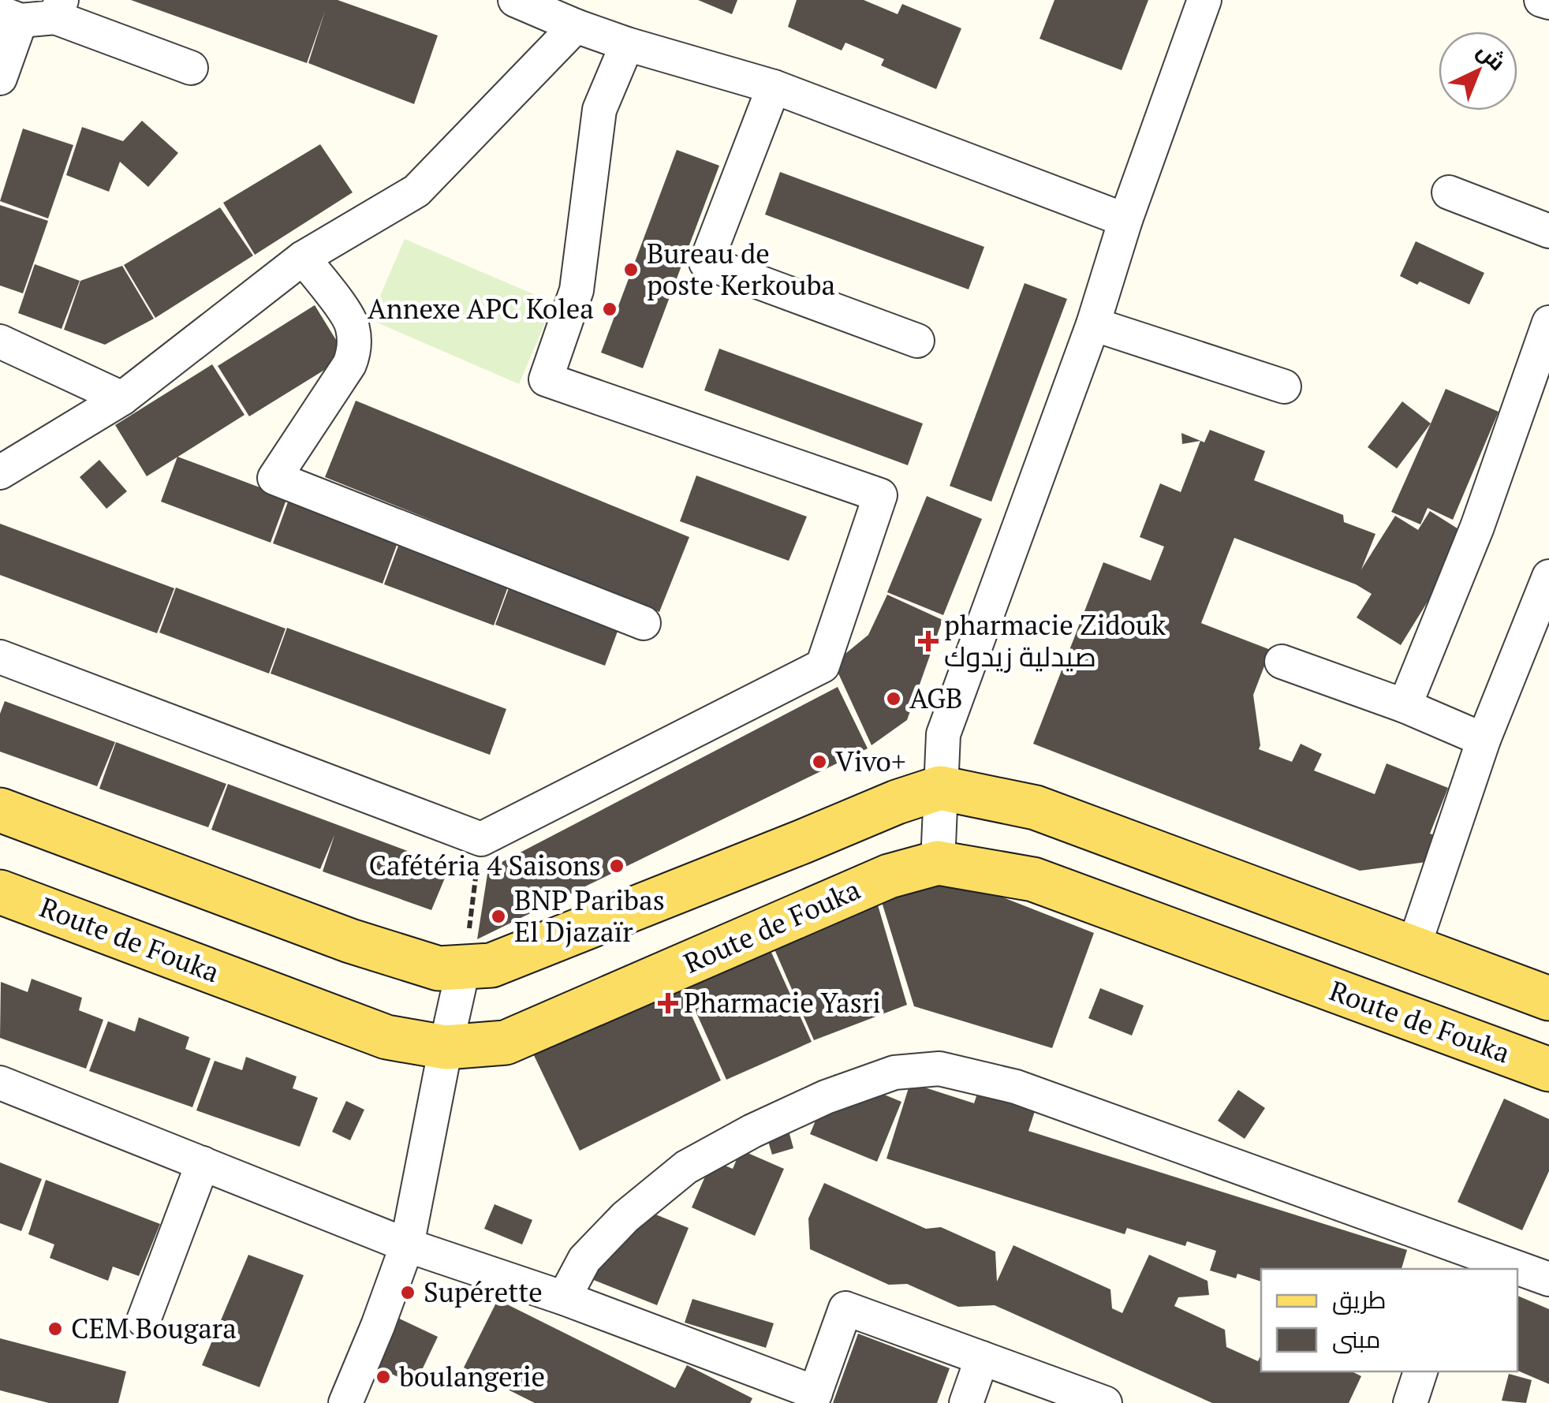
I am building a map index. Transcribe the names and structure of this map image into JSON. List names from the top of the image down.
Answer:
{
  "streets": {
    "main road": ["Route de Fouka"]
  },
  "places": {
    "other": [
      "Bureau de poste Kerkouba",
      "Annexe APC Kolea",
      "AGB",
      "Vivo+",
      "Cafétéria 4 Saisons",
      "BNP Paribas El Djazaïr",
      "Supérette",
      "CEM Bougara",
      "boulangerie"
    ],
    "health": ["pharmacie Zidouk صيدلية زيدوك", "Pharmacie Yasri"]
  },
  "legend": ["طريق", "مبنى"],
  "north": "top right"
}
